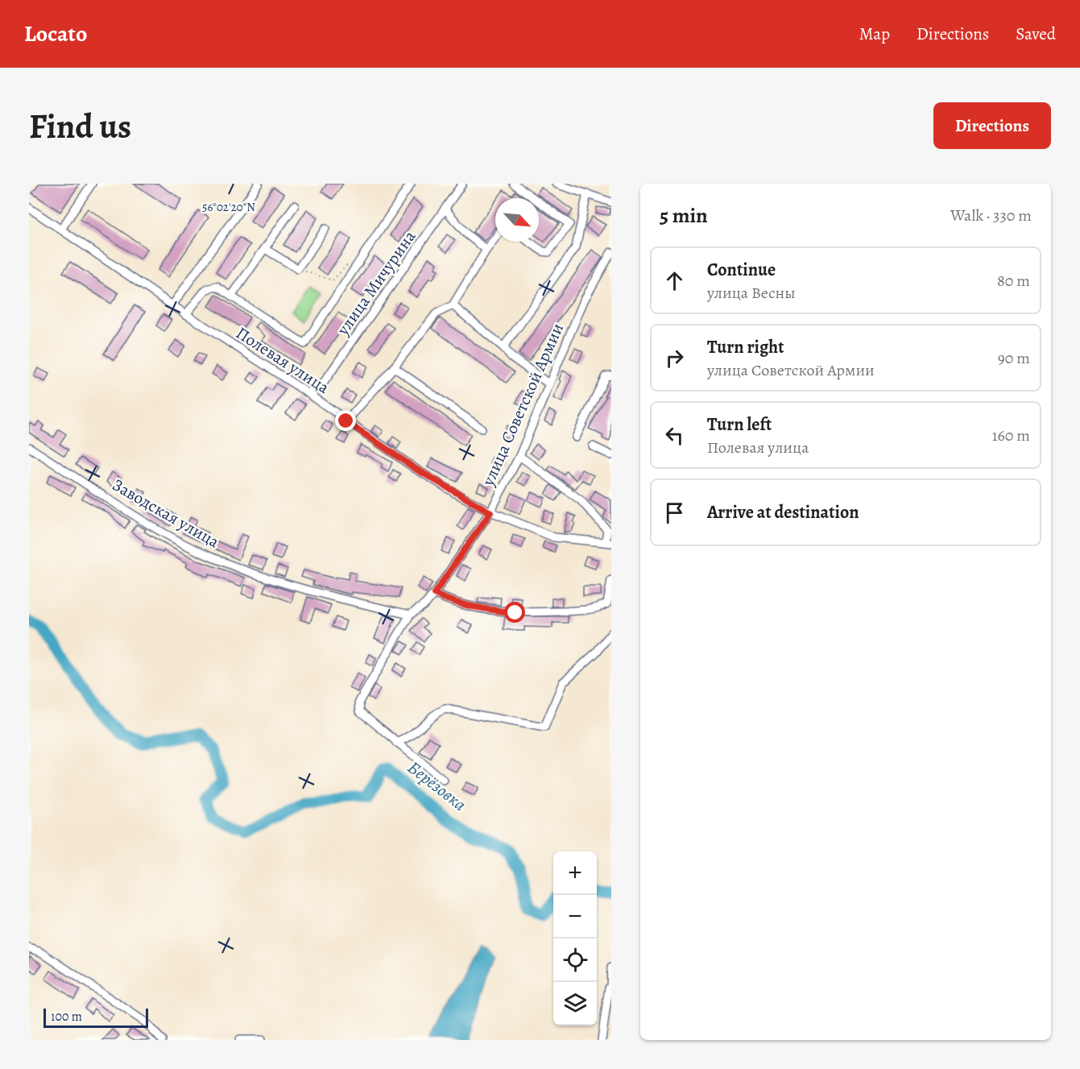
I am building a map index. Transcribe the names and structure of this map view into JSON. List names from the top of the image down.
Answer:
{
  "streets": {
    "street": [
      "улица Мичурина",
      "Полевая улица",
      "улица Советской Армии",
      "Заводская улица"
    ]
  },
  "crossings": [
    ["улица Мичурина", "Полевая улица"],
    ["Полевая улица", "улица Советской Армии"],
    ["улица Советской Армии", "Заводская улица"]
  ],
  "water": ["Берёзовка"],
  "scale_bar": "100 m",
  "north": "bottom right",
  "page": {
    "header": "Locato",
    "nav": ["Map", "Directions", "Saved"],
    "buttons": "Directions",
    "title": "Find us",
    "heading": ["5 min", "Walk · 330 m"],
    "list": [
      ["Continue", "улица Весны", "80 m"],
      ["Turn right", "улица Советской Армии", "90 m"],
      ["Turn left", "Полевая улица", "160 m"],
      "Arrive at destination"
    ],
    "map_buttons": ["+", "−"],
    "scale": "100 m"
  },
  "coordinates": ["56°02'20\"N"]
}
